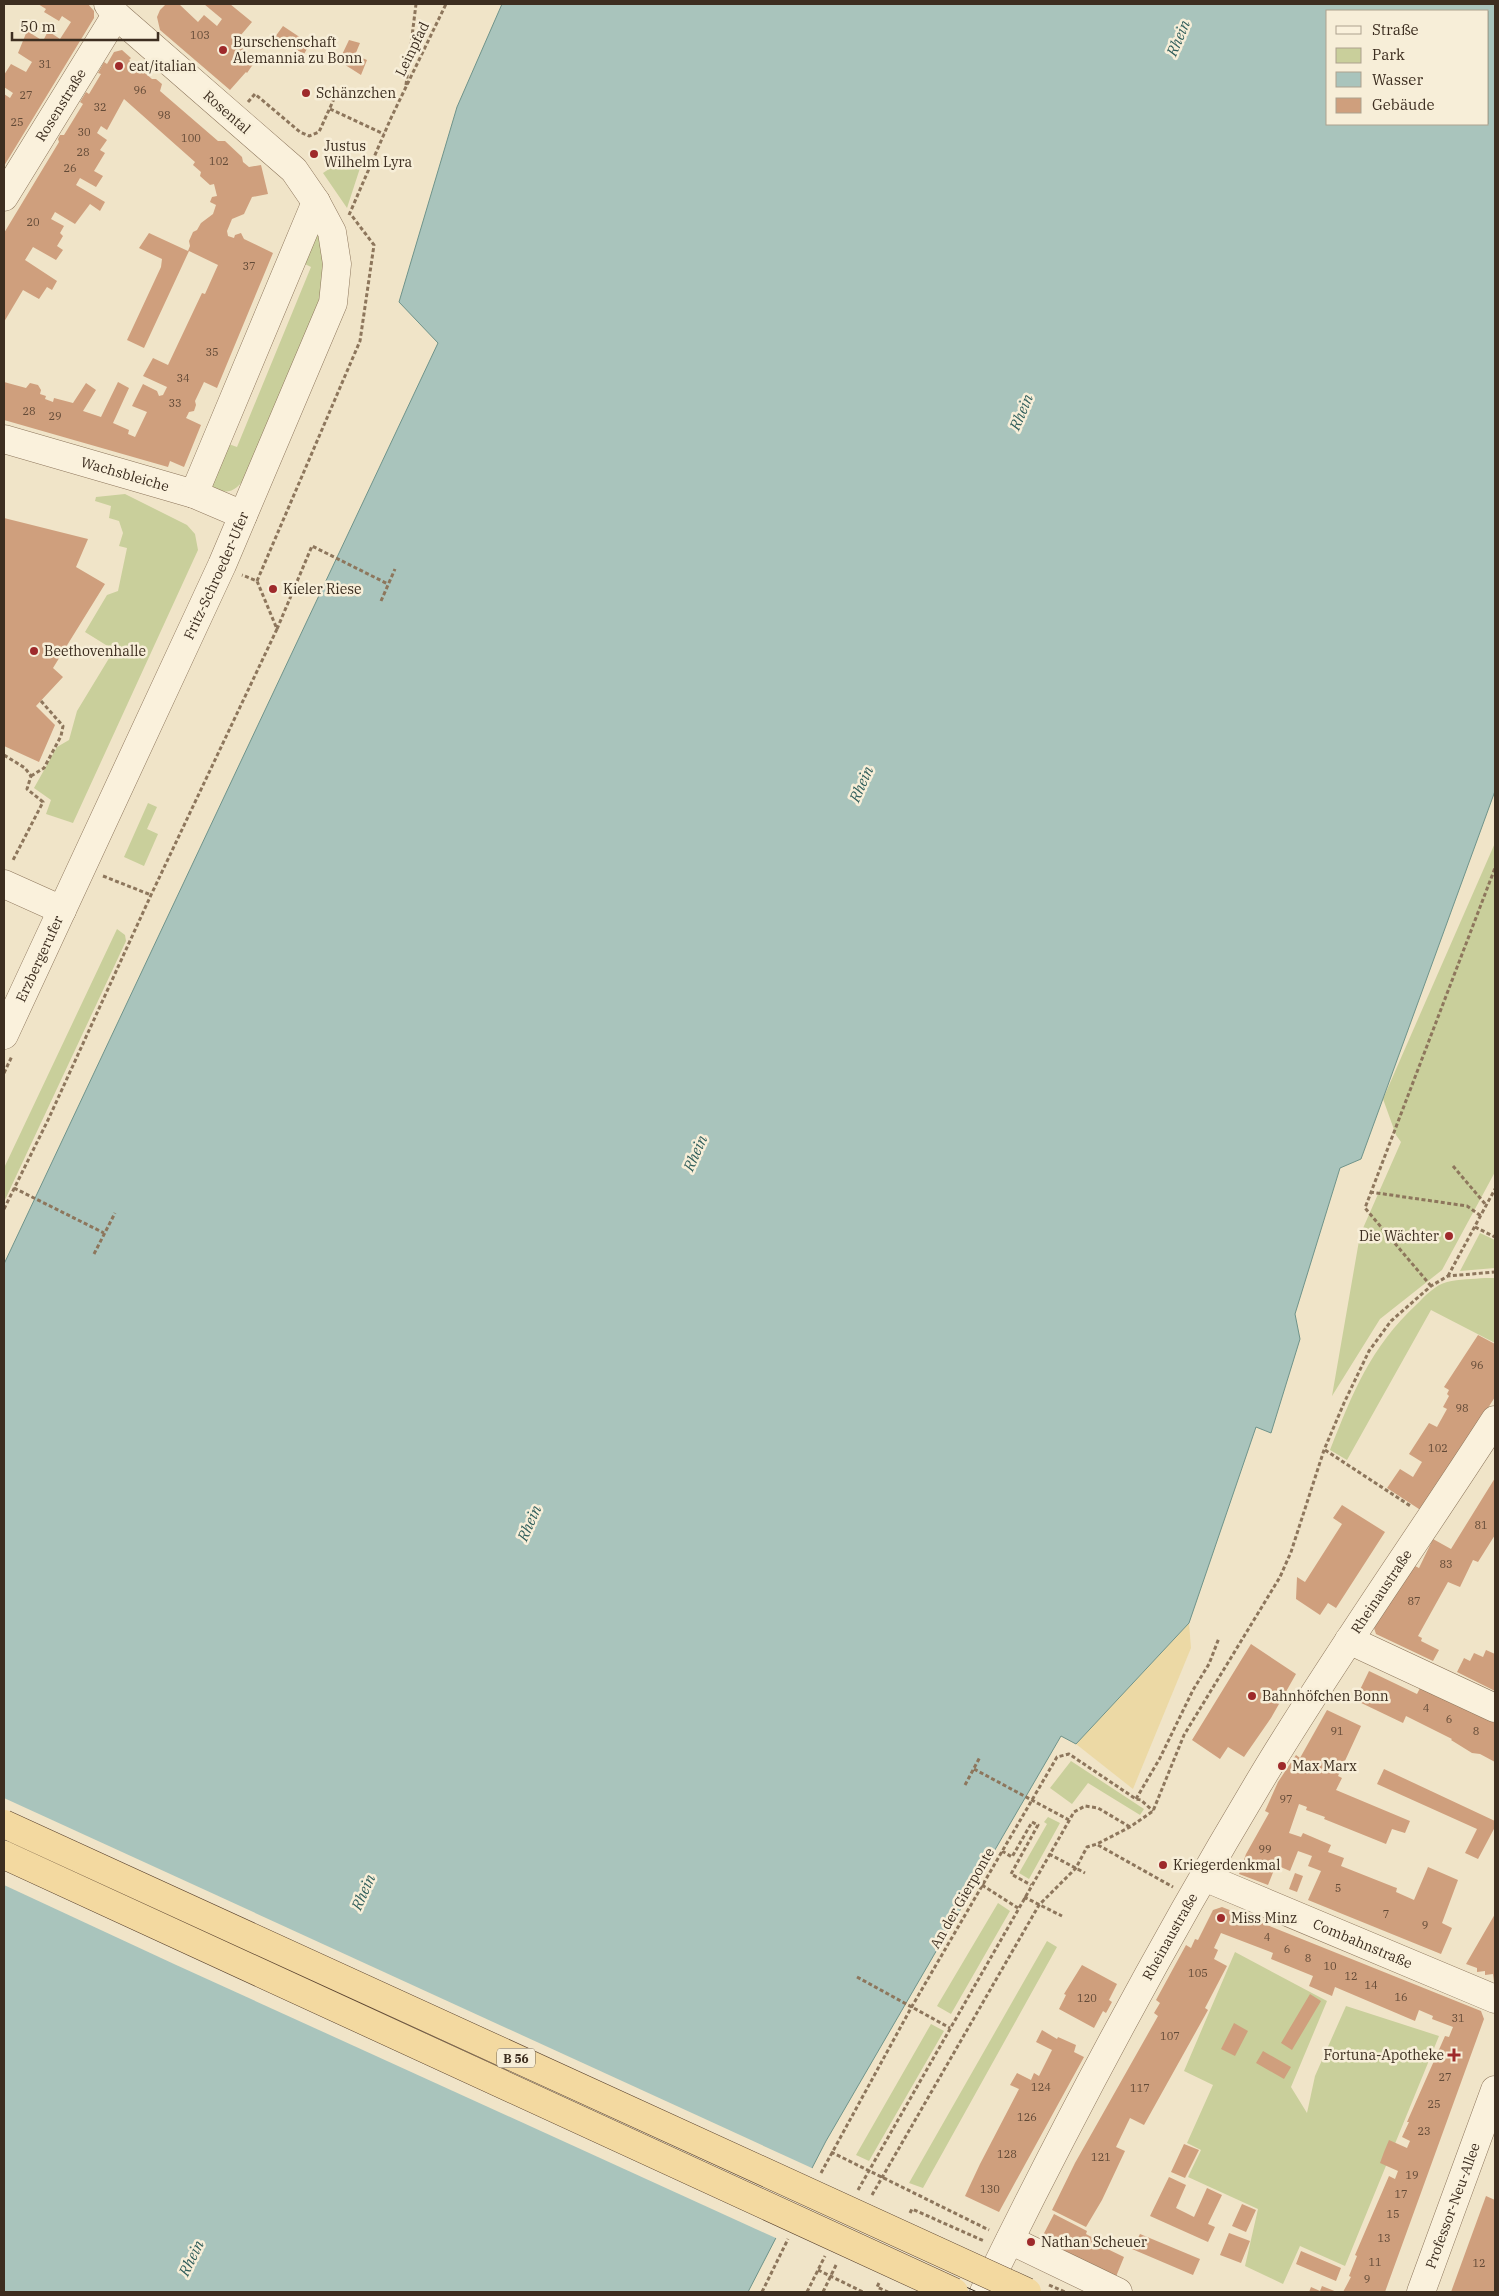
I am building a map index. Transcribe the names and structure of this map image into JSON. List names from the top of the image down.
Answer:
{
  "streets": {
    "main road": ["B 56"],
    "street": [
      "Rosenstraße",
      "Rosental",
      "Wachsbleiche",
      "Fritz-Schroeder-Ufer",
      "Erzbergerufer",
      "Rheinaustraße",
      "Combahnstraße",
      "Professor-Neu-Allee"
    ],
    "path": ["Leinpfad", "An der Gierponte"]
  },
  "crossings": [
    ["Leinpfad", "Rosental"],
    ["Leinpfad", "Fritz-Schroeder-Ufer"],
    ["Rosenstraße", "Rosental"],
    ["Rosental", "Fritz-Schroeder-Ufer"],
    ["Wachsbleiche", "Fritz-Schroeder-Ufer"],
    ["Fritz-Schroeder-Ufer", "Erzbergerufer"],
    ["Rheinaustraße", "Combahnstraße"]
  ],
  "water": ["Rhein"],
  "places": {
    "other": [
      "Burschenschaft Alemannia zu Bonn",
      "eat/italian",
      "Schänzchen",
      "Justus Wilhelm Lyra",
      "Kieler Riese",
      "Beethovenhalle",
      "Die Wächter",
      "Bahnhöfchen Bonn",
      "Max Marx",
      "Kriegerdenkmal",
      "Miss Minz",
      "Nathan Scheuer"
    ],
    "health": ["Fortuna-Apotheke"]
  },
  "house_numbers": [
    "103",
    "31",
    "96",
    "27",
    "32",
    "98",
    "25",
    "30",
    "100",
    "28",
    "102",
    "26",
    "20",
    "37",
    "35",
    "34",
    "33",
    "28",
    "29",
    "96",
    "98",
    "102",
    "81",
    "83",
    "87",
    "4",
    "6",
    "91",
    "8",
    "97",
    "99",
    "5",
    "7",
    "9",
    "4",
    "6",
    "8",
    "10",
    "105",
    "12",
    "14",
    "16",
    "120",
    "31",
    "107",
    "27",
    "124",
    "117",
    "25",
    "126",
    "23",
    "128",
    "121",
    "19",
    "130",
    "17",
    "15",
    "13",
    "11",
    "12",
    "9"
  ],
  "legend": [
    "Straße",
    "Park",
    "Wasser",
    "Gebäude"
  ],
  "scale_bar": "50 m"
}
